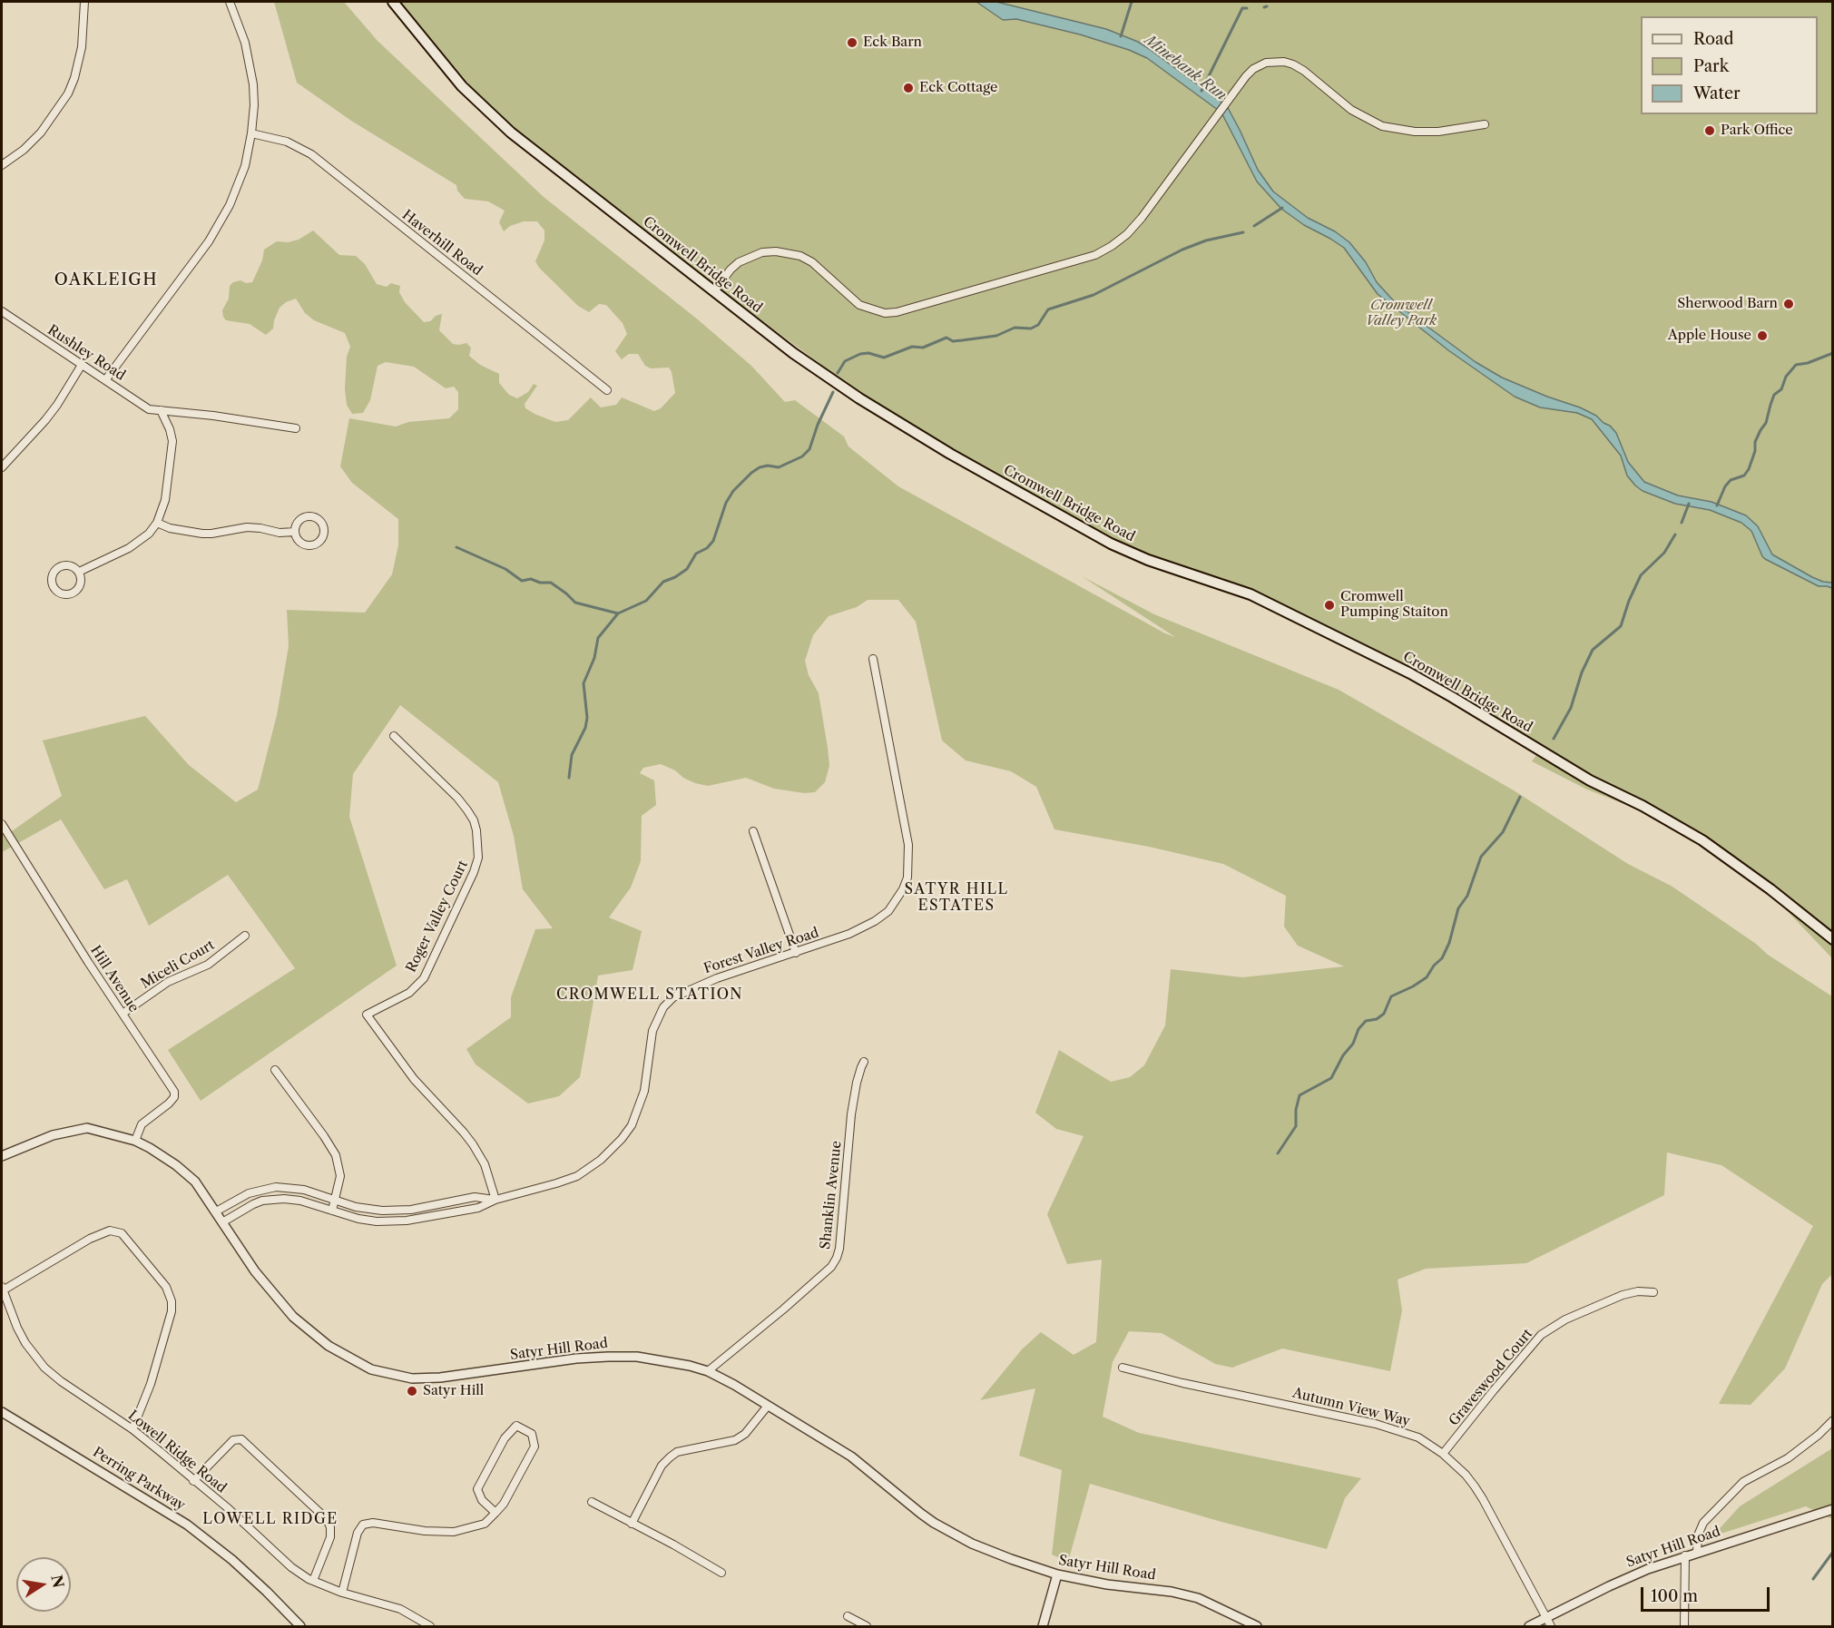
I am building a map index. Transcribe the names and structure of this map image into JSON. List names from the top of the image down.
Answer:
{
  "streets": {
    "main road": ["Cromwell Bridge Road"],
    "street": [
      "Haverhill Road",
      "Rushley Road",
      "Roger Valley Court",
      "Forest Valley Road",
      "Miceli Court",
      "Hill Avenue",
      "Shanklin Avenue",
      "Satyr Hill Road",
      "Graveswood Court",
      "Autumn View Way",
      "Lowell Ridge Road",
      "Perring Parkway"
    ]
  },
  "crossings": [
    ["Roger Valley Court", "Forest Valley Road"],
    ["Forest Valley Road", "Satyr Hill Road"],
    ["Miceli Court", "Hill Avenue"],
    ["Hill Avenue", "Satyr Hill Road"],
    ["Shanklin Avenue", "Satyr Hill Road"],
    ["Satyr Hill Road", "Autumn View Way"],
    ["Graveswood Court", "Autumn View Way"]
  ],
  "districts": [
    "OAKLEIGH",
    "SATYR HILL ESTATES",
    "CROMWELL STATION",
    "LOWELL RIDGE"
  ],
  "water": ["Minebank Run"],
  "parks": ["Cromwell Valley Park"],
  "places": [
    "Eck Barn",
    "Eck Cottage",
    "Park Office",
    "Sherwood Barn",
    "Apple House",
    "Cromwell Pumping Staiton",
    "Satyr Hill"
  ],
  "legend": ["Road", "Park", "Water"],
  "scale_bar": "100 m",
  "north": "right"
}
